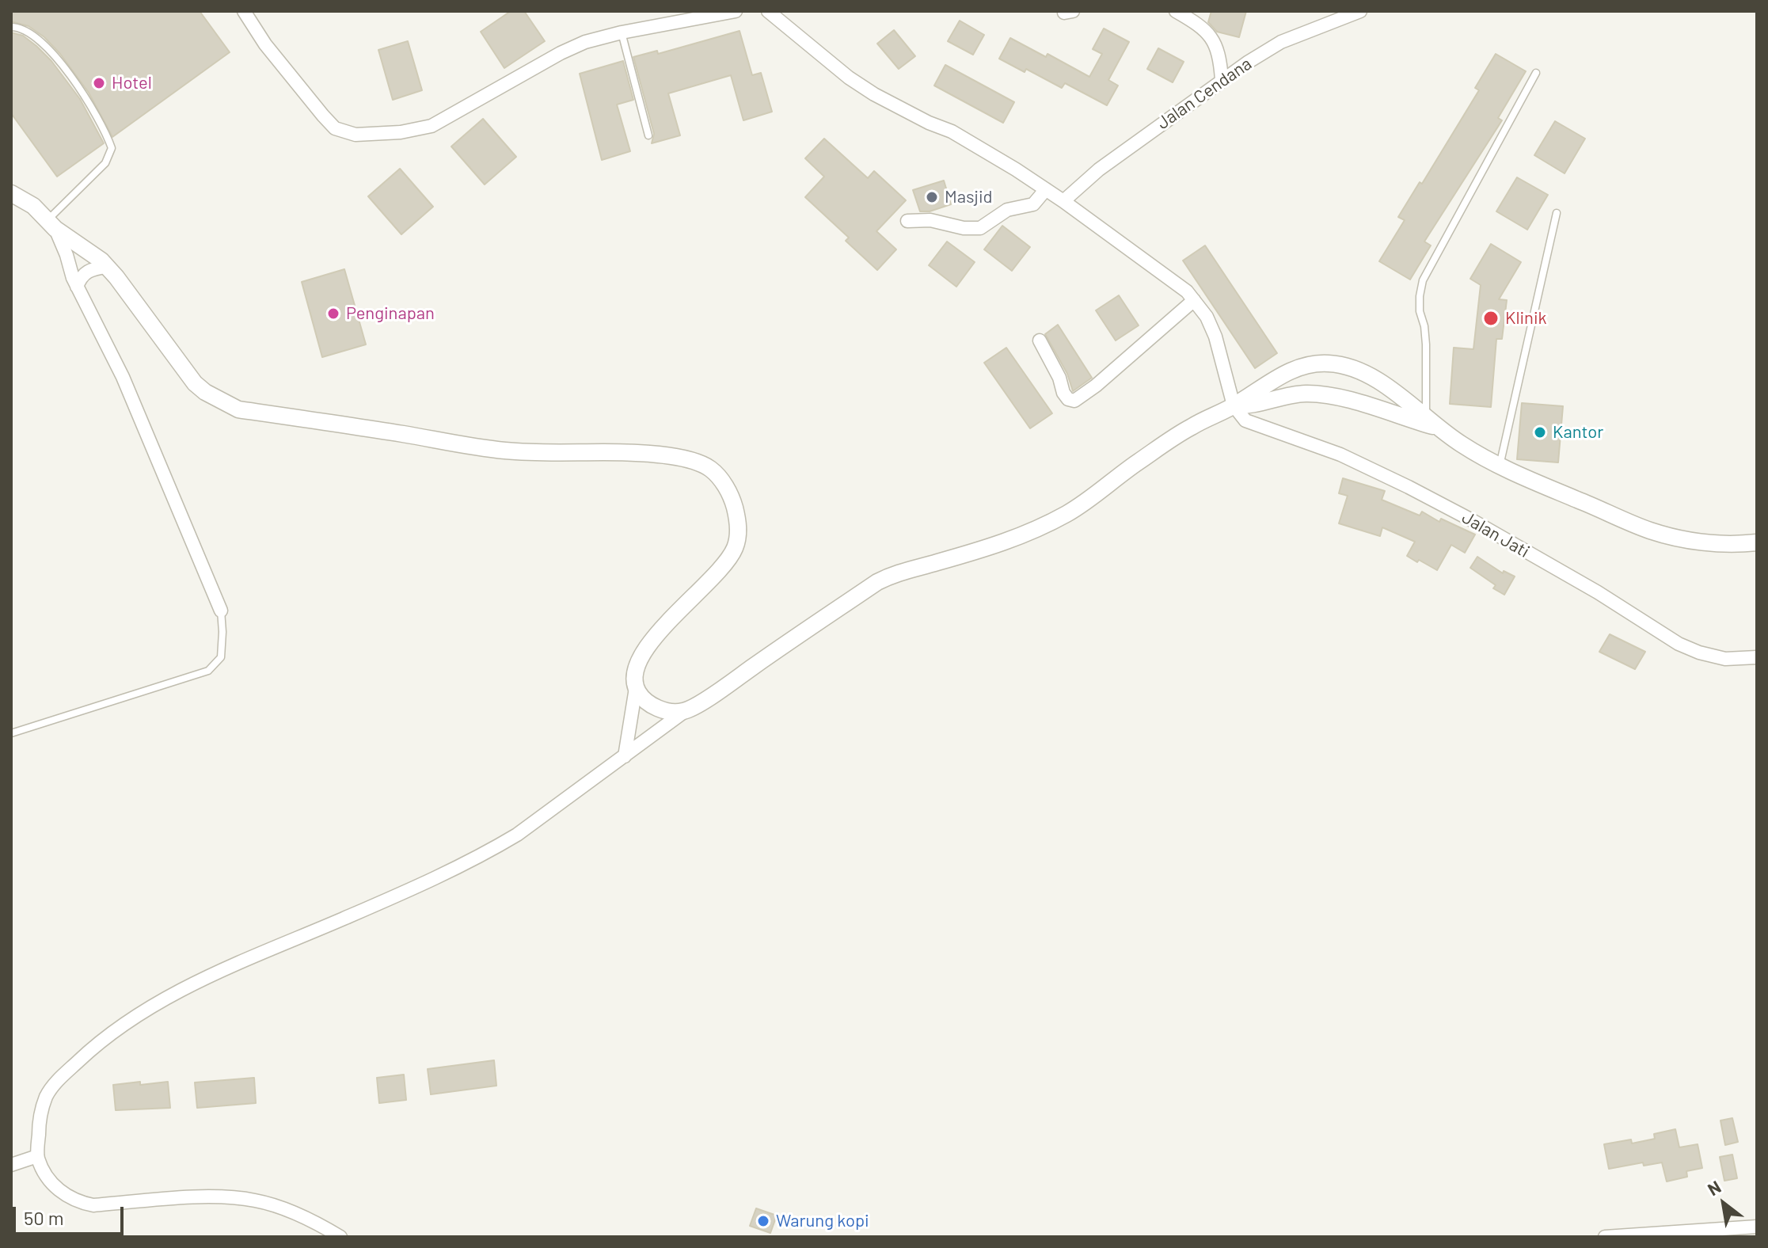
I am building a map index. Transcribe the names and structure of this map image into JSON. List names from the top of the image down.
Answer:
{
  "streets": {
    "street": ["Jalan Cendana", "Jalan Jati"]
  },
  "places": [
    "Hotel",
    "Masjid",
    "Penginapan",
    "Klinik",
    "Kantor",
    "Warung kopi"
  ],
  "scale_bar": "50 m",
  "north": "top left"
}
